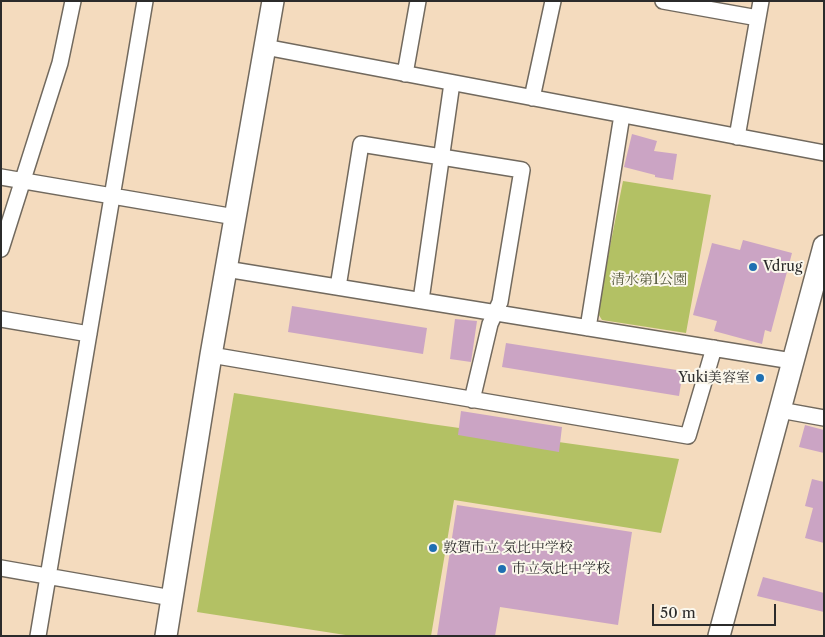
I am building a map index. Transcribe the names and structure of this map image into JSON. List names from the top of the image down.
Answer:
{
  "parks": ["清水第1公園"],
  "places": [
    "Vdrug",
    "Yuki美容室",
    "敦賀市立 気比中学校",
    "市立気比中学校"
  ],
  "scale_bar": "50 m"
}
